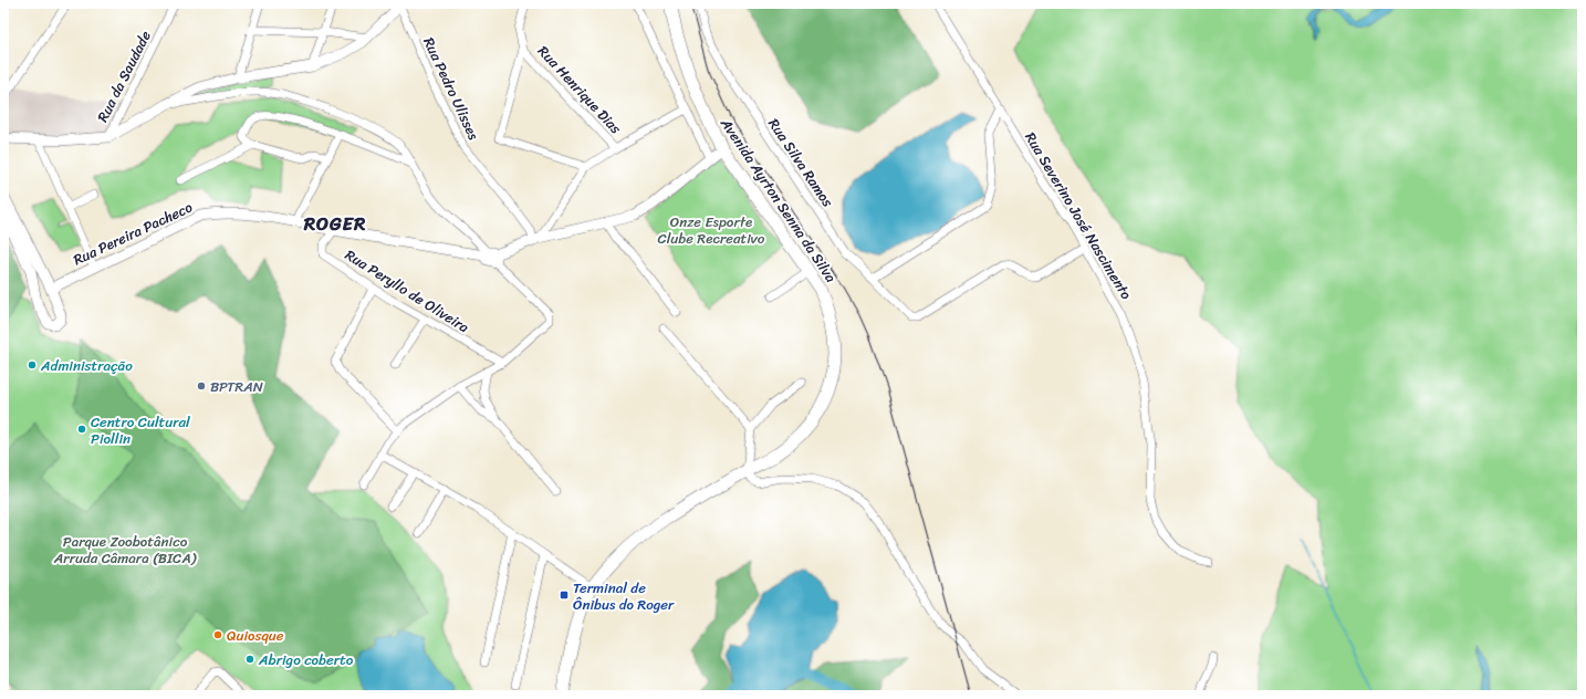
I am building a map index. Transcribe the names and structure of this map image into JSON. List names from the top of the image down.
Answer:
{
  "streets": {
    "main road": ["Avenida Ayrton Senna da Silva"],
    "street": [
      "Rua da Saudade",
      "Rua Pedro Ulisses",
      "Rua Henrique Dias",
      "Rua Silva Ramos",
      "Rua Severino José Nascimento",
      "Rua Pereira Pacheco",
      "Rua Peryllo de Oliveira"
    ]
  },
  "crossings": [
    ["Rua Silva Ramos", "Rua Severino José Nascimento"],
    ["Rua Pereira Pacheco", "Rua Peryllo de Oliveira"]
  ],
  "districts": ["ROGER"],
  "parks": ["Onze Esporte Clube Recreativo", "Parque Zoobotânico Arruda Câmara (BICA)"],
  "places": {
    "other": [
      "Administração",
      "BPTRAN",
      "Centro Cultural Piollin",
      "Quiosque",
      "Abrigo coberto"
    ],
    "transit": ["Terminal de Ônibus do Roger"]
  }
}
